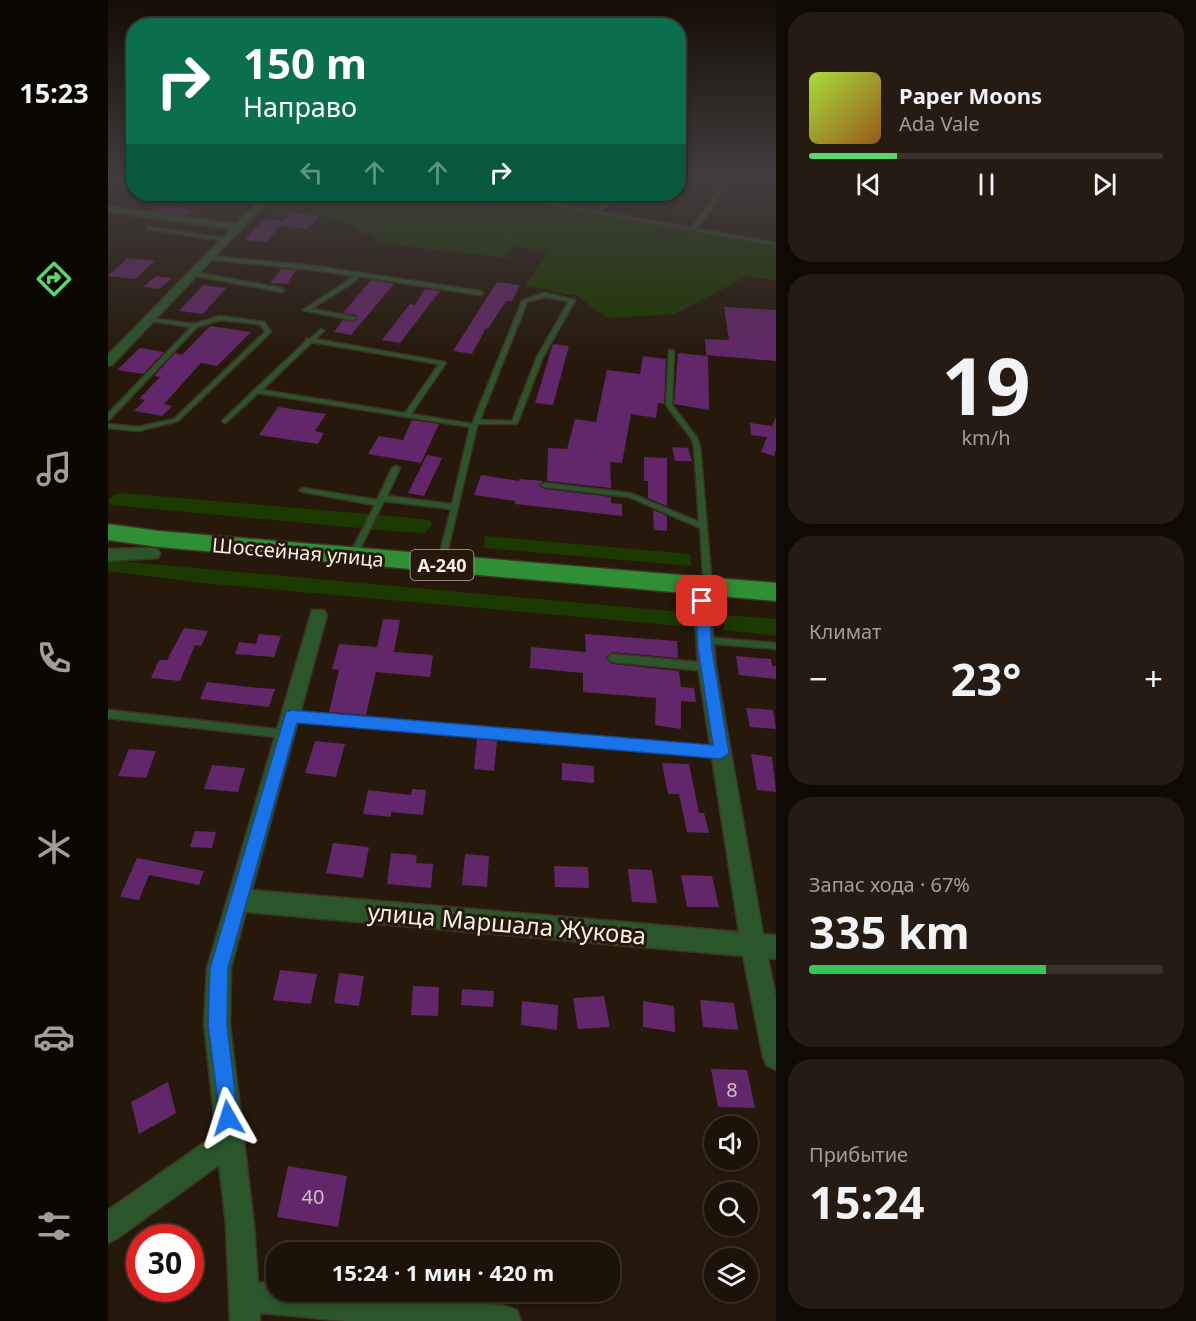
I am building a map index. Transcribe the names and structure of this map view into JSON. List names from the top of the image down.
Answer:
{
  "streets": {
    "main road": ["Шоссейная улица", "А-240"],
    "street": ["улица Маршала Жукова"]
  },
  "house_numbers": ["8", "40"],
  "page": {
    "tabs": "15:23",
    "turn": ["150 m", "Направо"],
    "song": ["Paper Moons", "Ada Vale"],
    "tile": [
      ["19", "km/h"],
      "Климат",
      ["Запас хода · 67%", "335 km"],
      ["Прибытие", "15:24"]
    ],
    "heat": ["−", "23°", "+"],
    "limit": "30",
    "trip": "15:24 · 1 мин · 420 m"
  }
}
